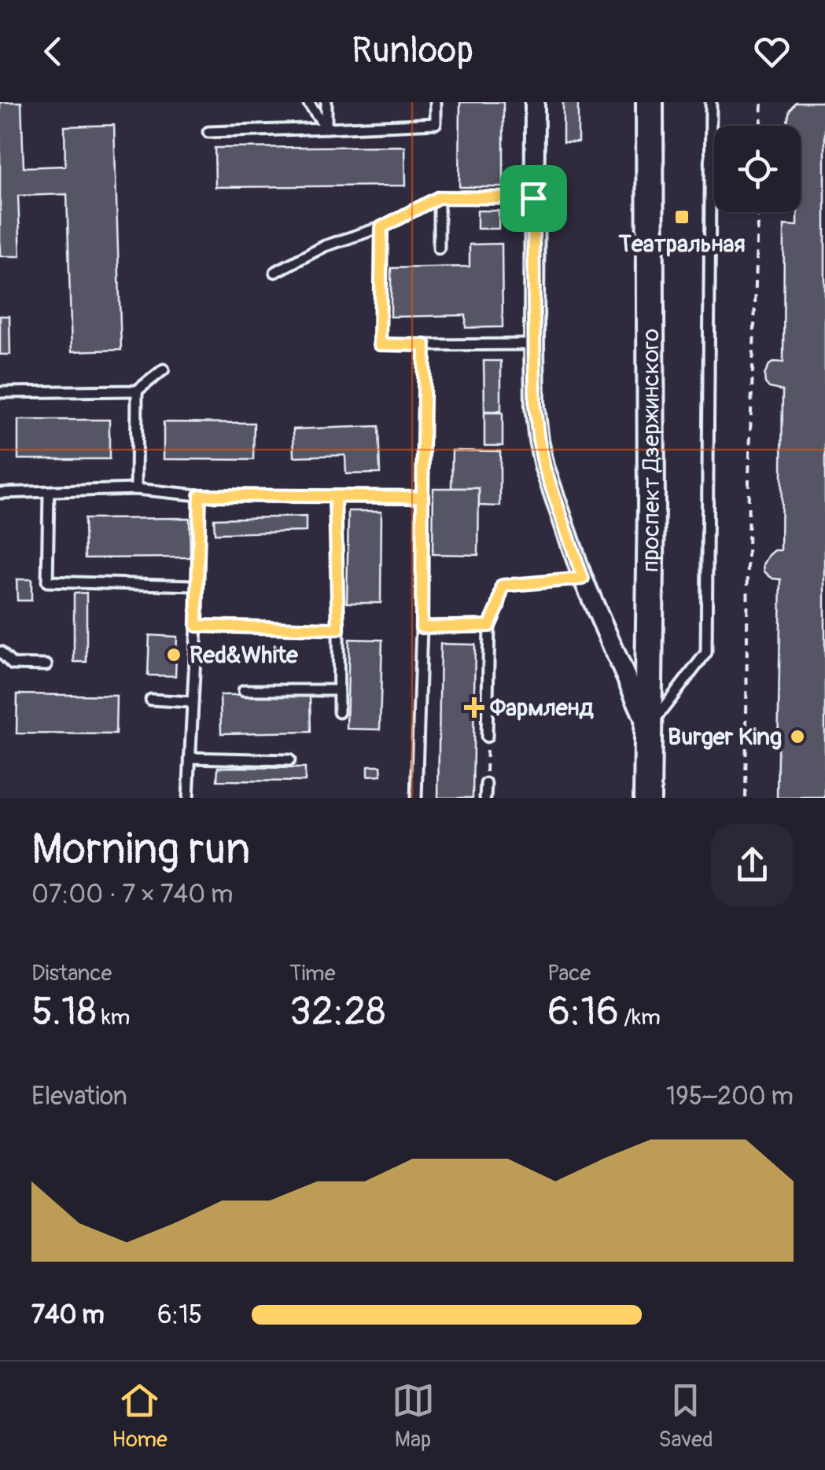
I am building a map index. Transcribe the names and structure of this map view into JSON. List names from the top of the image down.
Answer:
{
  "streets": {
    "main road": ["проспект Дзержинского"]
  },
  "places": {
    "transit": ["Театральная"],
    "other": ["Red&White", "Burger King"],
    "health": ["Фармленд"]
  },
  "page": {
    "header": "Runloop",
    "heading": ["Morning run", "07:00 · 7 × 740 m"],
    "stats": [
      ["Distance", "5.18 km"],
      ["Time", "32:28"],
      ["Pace", "6:16 /km"]
    ],
    "chart": ["Elevation", "195–200 m"],
    "list": [
      {
        "name": "740 m",
        "note": "6:15"
      }
    ],
    "tabs": ["Home", "Map", "Saved"]
  }
}
